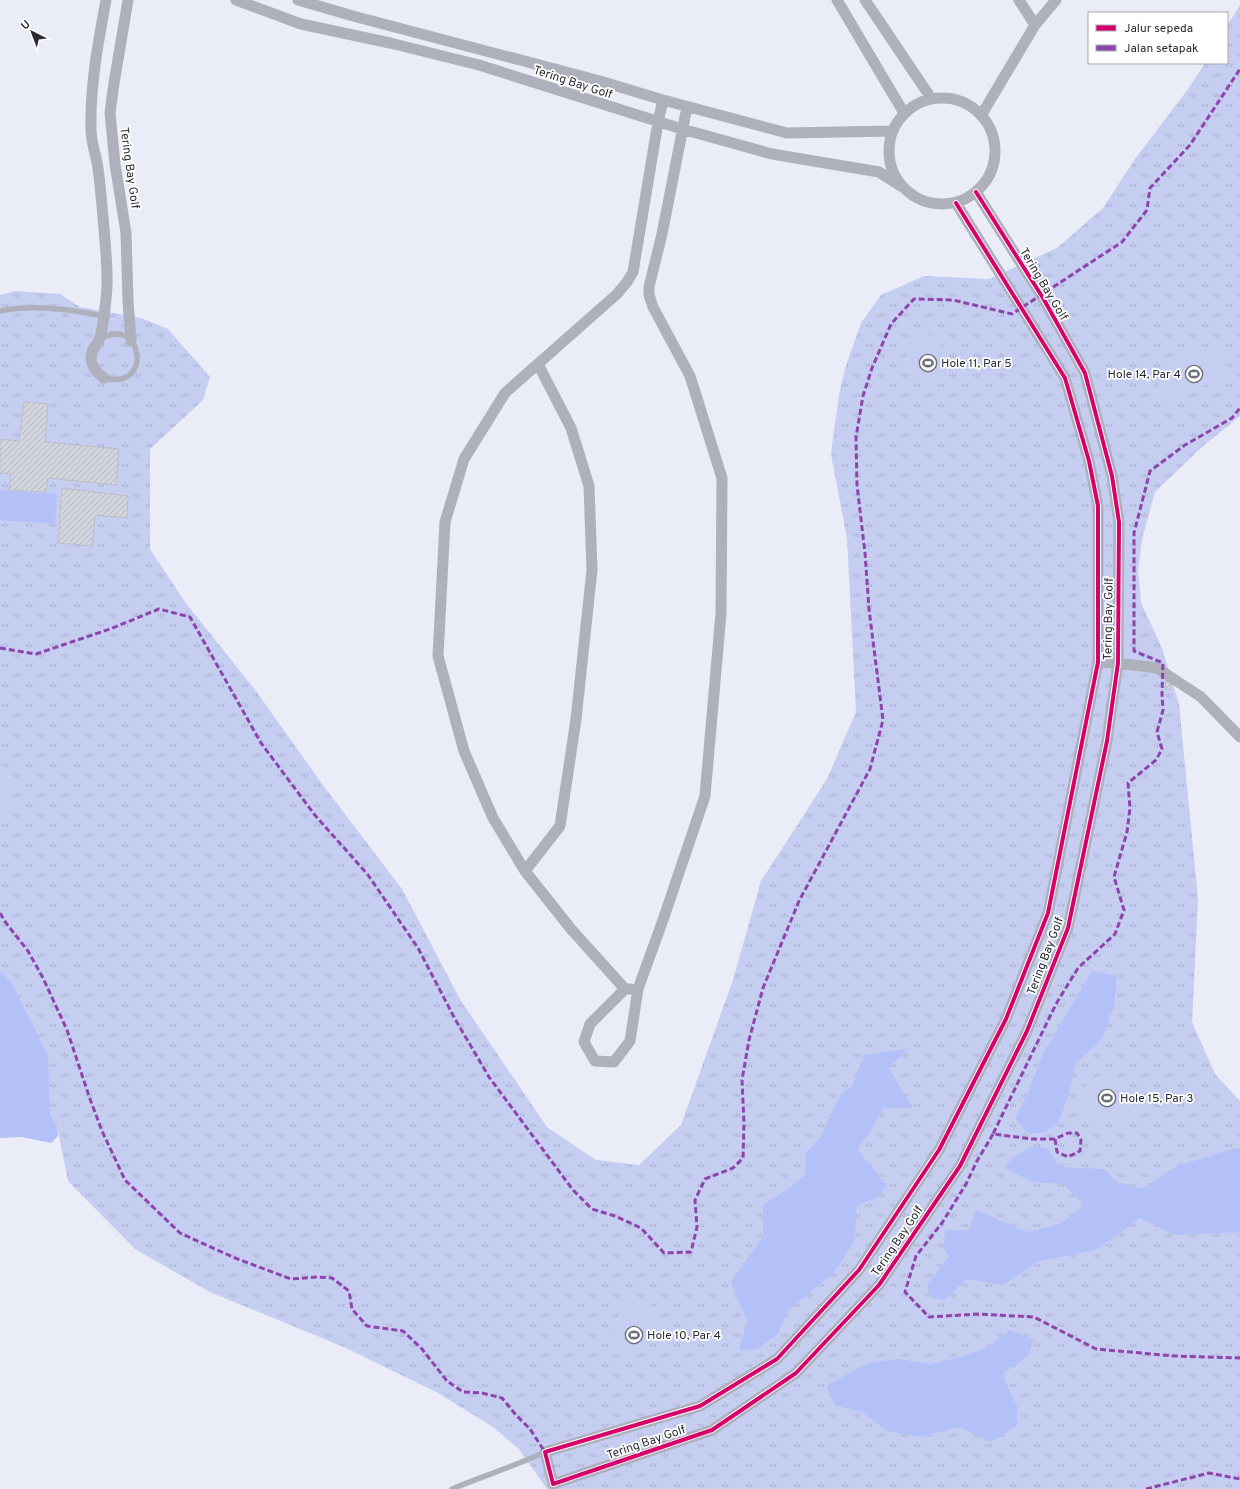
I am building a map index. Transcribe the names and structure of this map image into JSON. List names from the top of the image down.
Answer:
{
  "streets": {
    "street": ["Tering Bay Golf"]
  },
  "places": {
    "sports": [
      "Hole 11, Par 5",
      "Hole 14, Par 4",
      "Hole 15, Par 3",
      "Hole 10, Par 4"
    ]
  },
  "legend": ["Jalur sepeda", "Jalan setapak"],
  "north": "top left"
}
